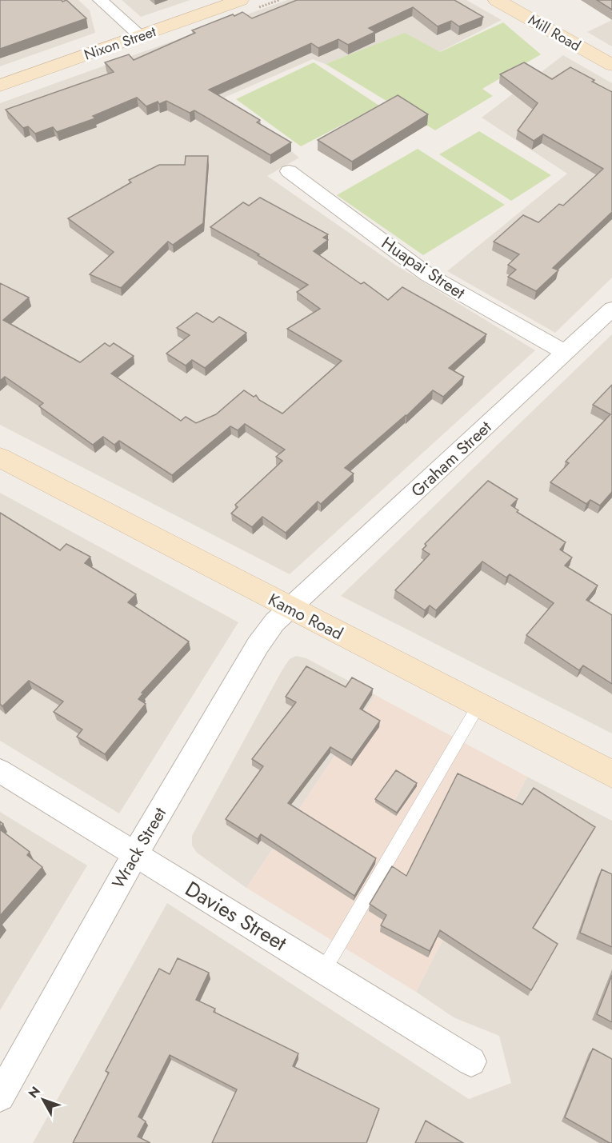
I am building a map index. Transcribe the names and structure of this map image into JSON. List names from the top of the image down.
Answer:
{
  "streets": {
    "main road": ["Mill Road", "Nixon Street", "Kamo Road"],
    "street": [
      "Huapai Street",
      "Graham Street",
      "Wrack Street",
      "Davies Street"
    ]
  },
  "crossings": [
    ["Huapai Street", "Graham Street"],
    ["Graham Street", "Kamo Road"],
    ["Graham Street", "Wrack Street"],
    ["Kamo Road", "Wrack Street"],
    ["Wrack Street", "Davies Street"]
  ],
  "north": "top left"
}
